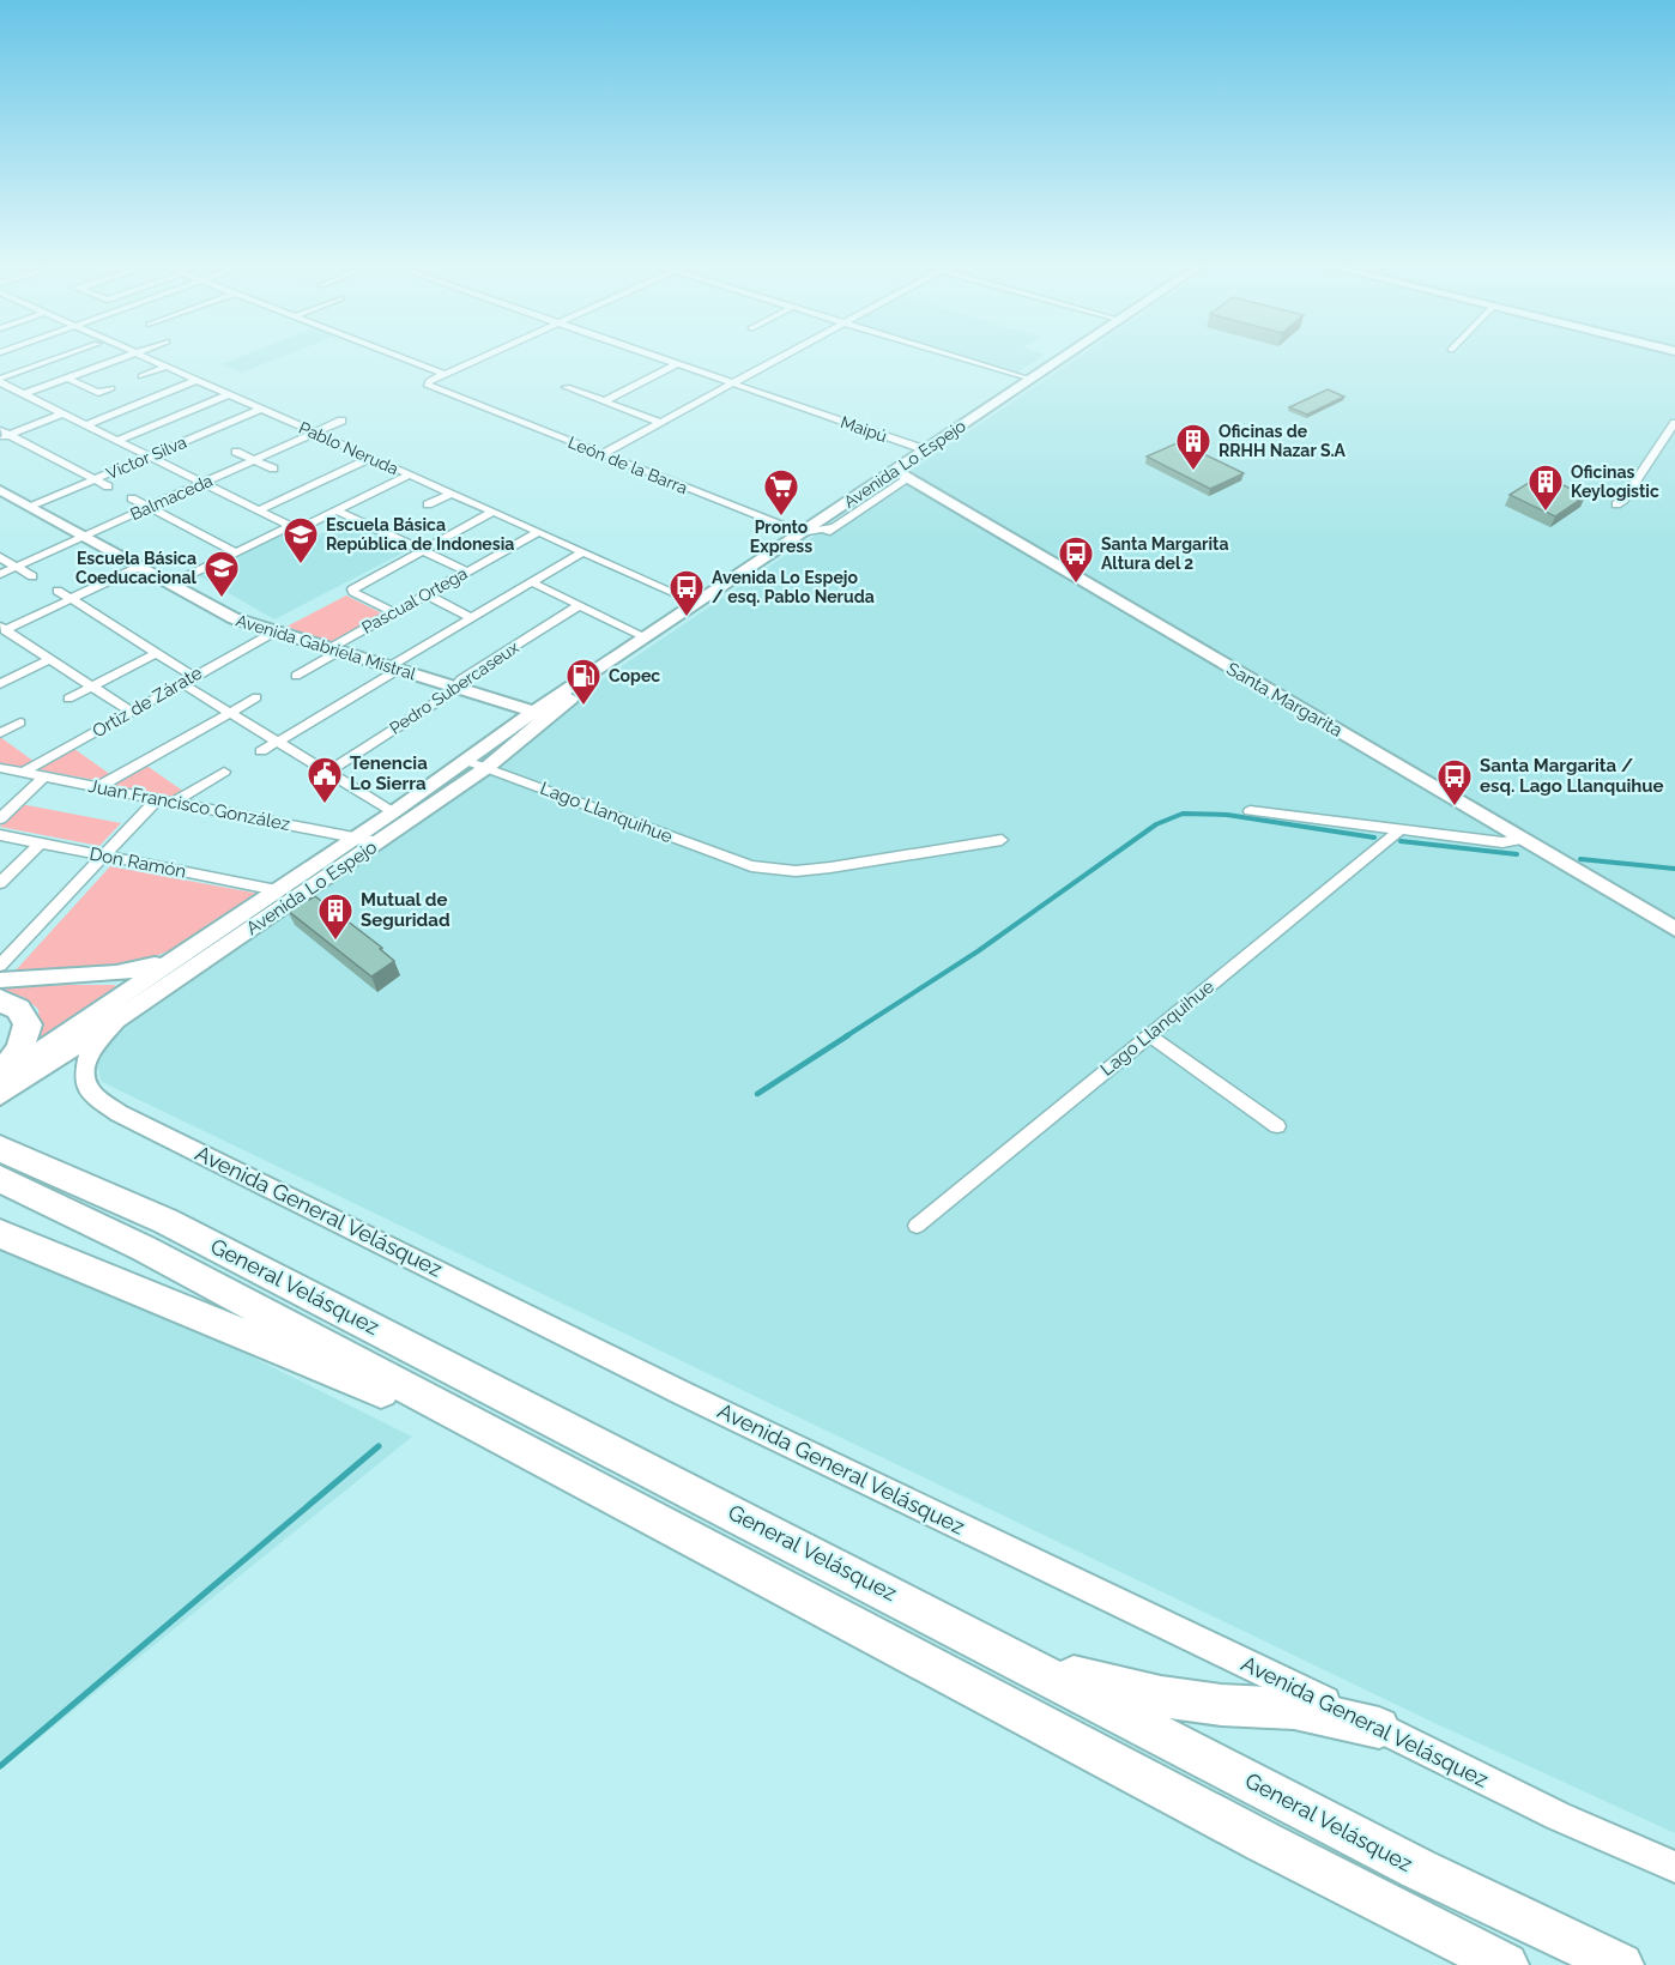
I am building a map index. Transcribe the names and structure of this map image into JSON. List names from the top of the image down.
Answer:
{
  "streets": {
    "highway": ["General Velásquez"],
    "main road": [
      "Avenida Lo Espejo",
      "Avenida Gabriela Mistral",
      "Santa Margarita",
      "Avenida General Velásquez"
    ],
    "street": [
      "Maipú",
      "Pablo Neruda",
      "Víctor Silva",
      "León de la Barra",
      "Balmaceda",
      "Pascual Ortega",
      "Pedro Subercaseux",
      "Ortiz de Zárate",
      "Juan Francisco González",
      "Lago Llanquihue",
      "Don Ramón"
    ]
  },
  "crossings": [
    ["Maipú", "Avenida Lo Espejo"],
    ["Pablo Neruda", "Víctor Silva"],
    ["Pablo Neruda", "Avenida Lo Espejo"],
    ["Pablo Neruda", "Balmaceda"],
    ["Pablo Neruda", "Pascual Ortega"],
    ["Víctor Silva", "Avenida Gabriela Mistral"],
    ["Avenida Lo Espejo", "León de la Barra"],
    ["Avenida Lo Espejo", "Avenida Gabriela Mistral"],
    ["Avenida Lo Espejo", "Santa Margarita"],
    ["Avenida Lo Espejo", "Juan Francisco González"],
    ["Avenida Lo Espejo", "Lago Llanquihue"],
    ["Avenida Lo Espejo", "Don Ramón"],
    ["Avenida Lo Espejo", "Avenida General Velásquez"],
    ["Balmaceda", "Avenida Gabriela Mistral"],
    ["Pascual Ortega", "Avenida Gabriela Mistral"],
    ["Avenida Gabriela Mistral", "Pedro Subercaseux"],
    ["Avenida Gabriela Mistral", "Ortiz de Zárate"],
    ["Ortiz de Zárate", "Juan Francisco González"]
  ],
  "places": {
    "building": ["Oficinas de RRHH Nazar S.A", "Oficinas Keylogistic", "Mutual de Seguridad"],
    "supermarket": ["Pronto Express"],
    "school or university": ["Escuela Básica República de Indonesia", "Escuela Básica Coeducacional"],
    "bus stop": ["Santa Margarita Altura del 2", "Avenida Lo Espejo / esq. Pablo Neruda", "Santa Margarita / esq. Lago Llanquihue"],
    "fuel station": ["Copec"],
    "public building": ["Tenencia Lo Sierra"]
  }
}
